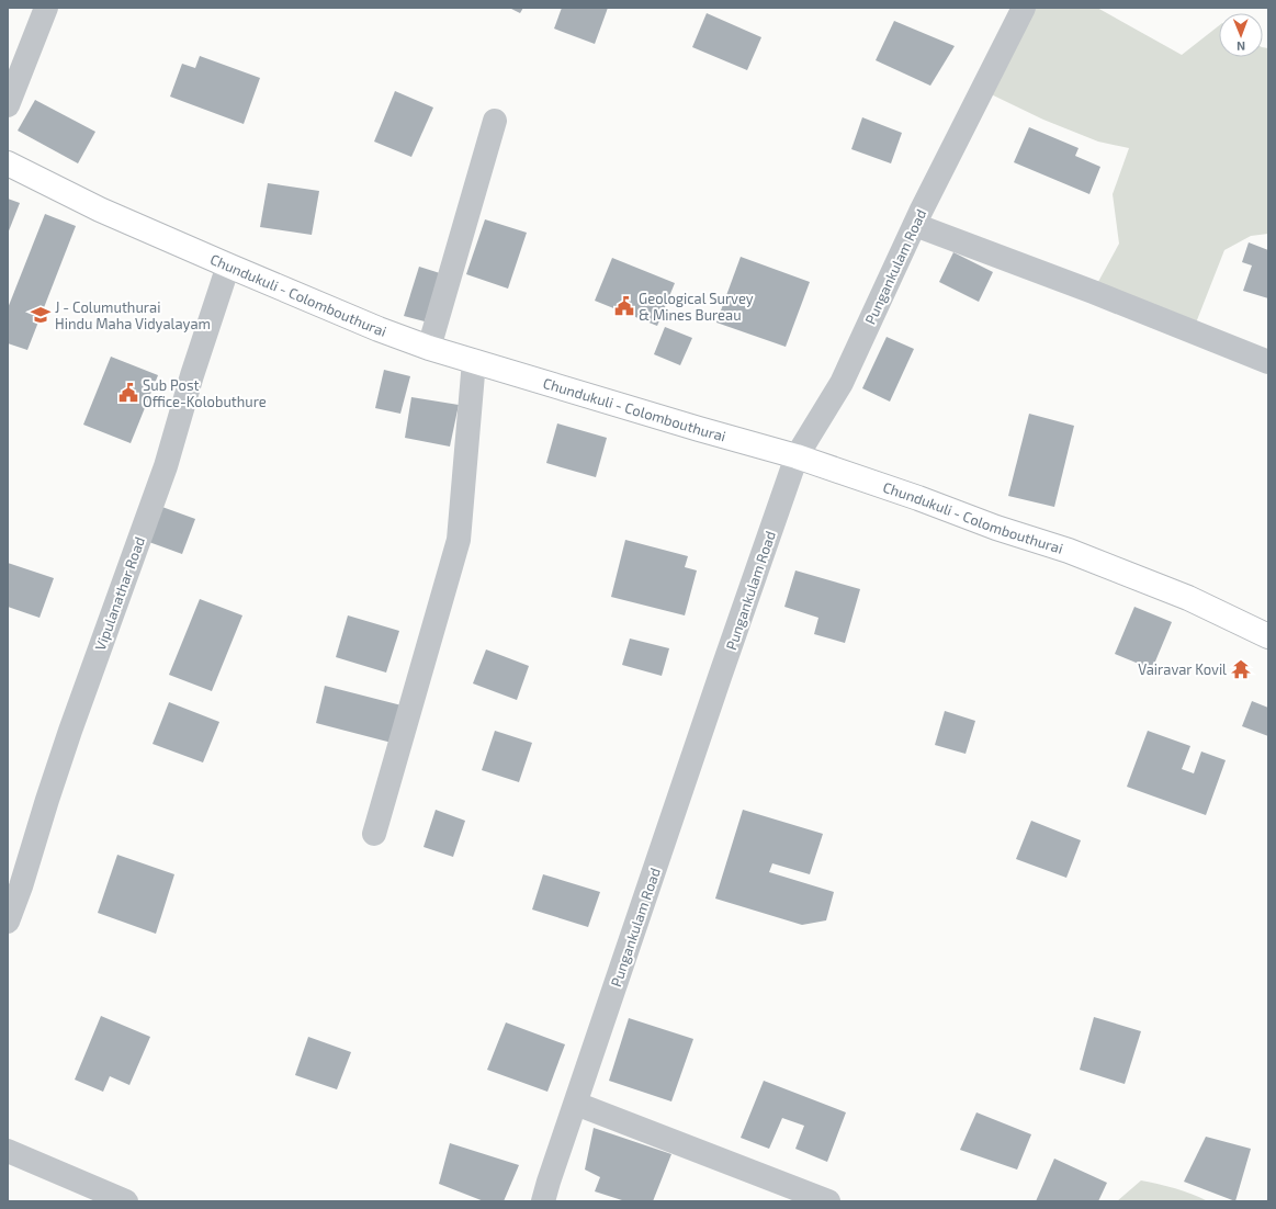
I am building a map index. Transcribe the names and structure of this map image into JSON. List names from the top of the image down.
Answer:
{
  "streets": {
    "main road": ["Chundukuli - Colombouthurai"],
    "street": ["Pungankulam Road", "Vipulanathar Road"]
  },
  "crossings": [
    ["Pungankulam Road", "Chundukuli - Colombouthurai"],
    ["Chundukuli - Colombouthurai", "Vipulanathar Road"]
  ],
  "places": {
    "public building": ["Geological Survey & Mines Bureau", "Sub Post Office-Kolobuthure"],
    "school or university": ["J - Columuthurai Hindu Maha Vidyalayam"],
    "temple": ["Vairavar Kovil"]
  },
  "north": "bottom"
}
